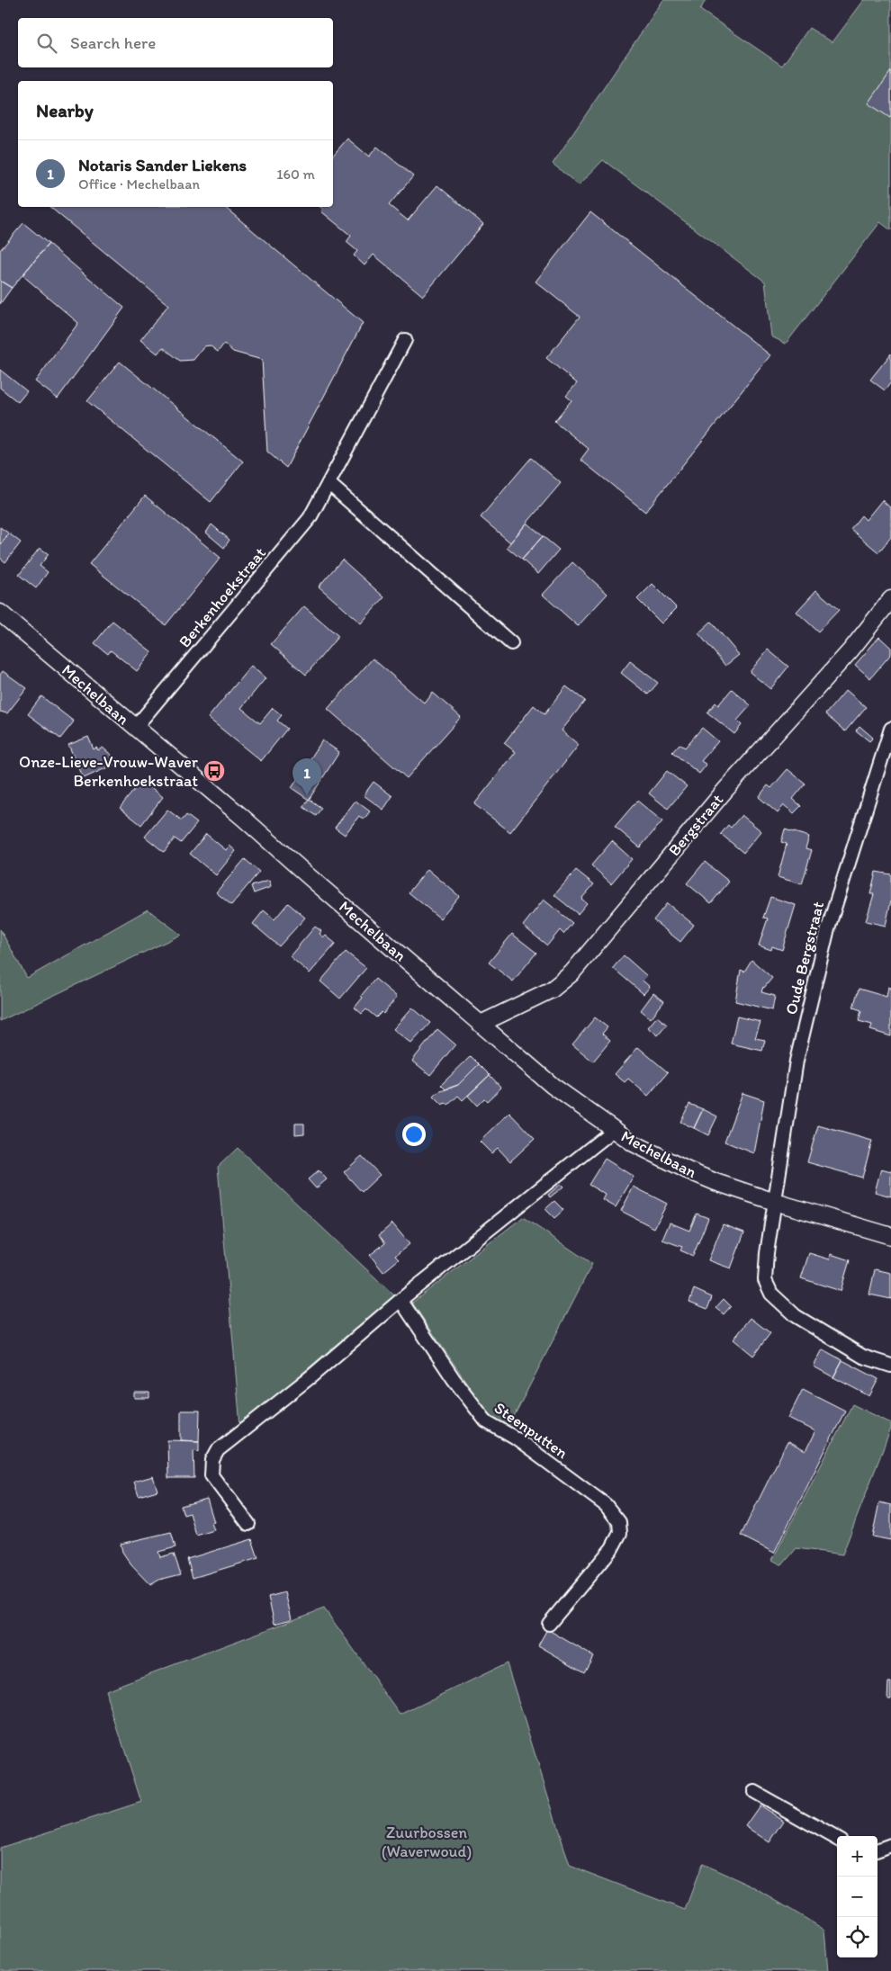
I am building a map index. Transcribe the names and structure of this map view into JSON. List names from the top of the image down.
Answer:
{
  "streets": {
    "street": [
      "Berkenhoekstraat",
      "Mechelbaan",
      "Bergstraat",
      "Oude Bergstraat",
      "Steenputten"
    ]
  },
  "crossings": [
    ["Berkenhoekstraat", "Mechelbaan"],
    ["Mechelbaan", "Bergstraat"],
    ["Mechelbaan", "Oude Bergstraat"]
  ],
  "parks": ["Zuurbossen (Waverwoud)"],
  "places": {
    "bus stop": ["Onze-Lieve-Vrouw-Waver Berkenhoekstraat"]
  },
  "page": {
    "search": "Search here",
    "heading": "Nearby",
    "list": [
      {
        "mark": "1",
        "name": "Notaris Sander Liekens",
        "note": "Office · Mechelbaan",
        "value": "160 m"
      }
    ],
    "pins": "1",
    "map_buttons": ["+", "−"]
  }
}
